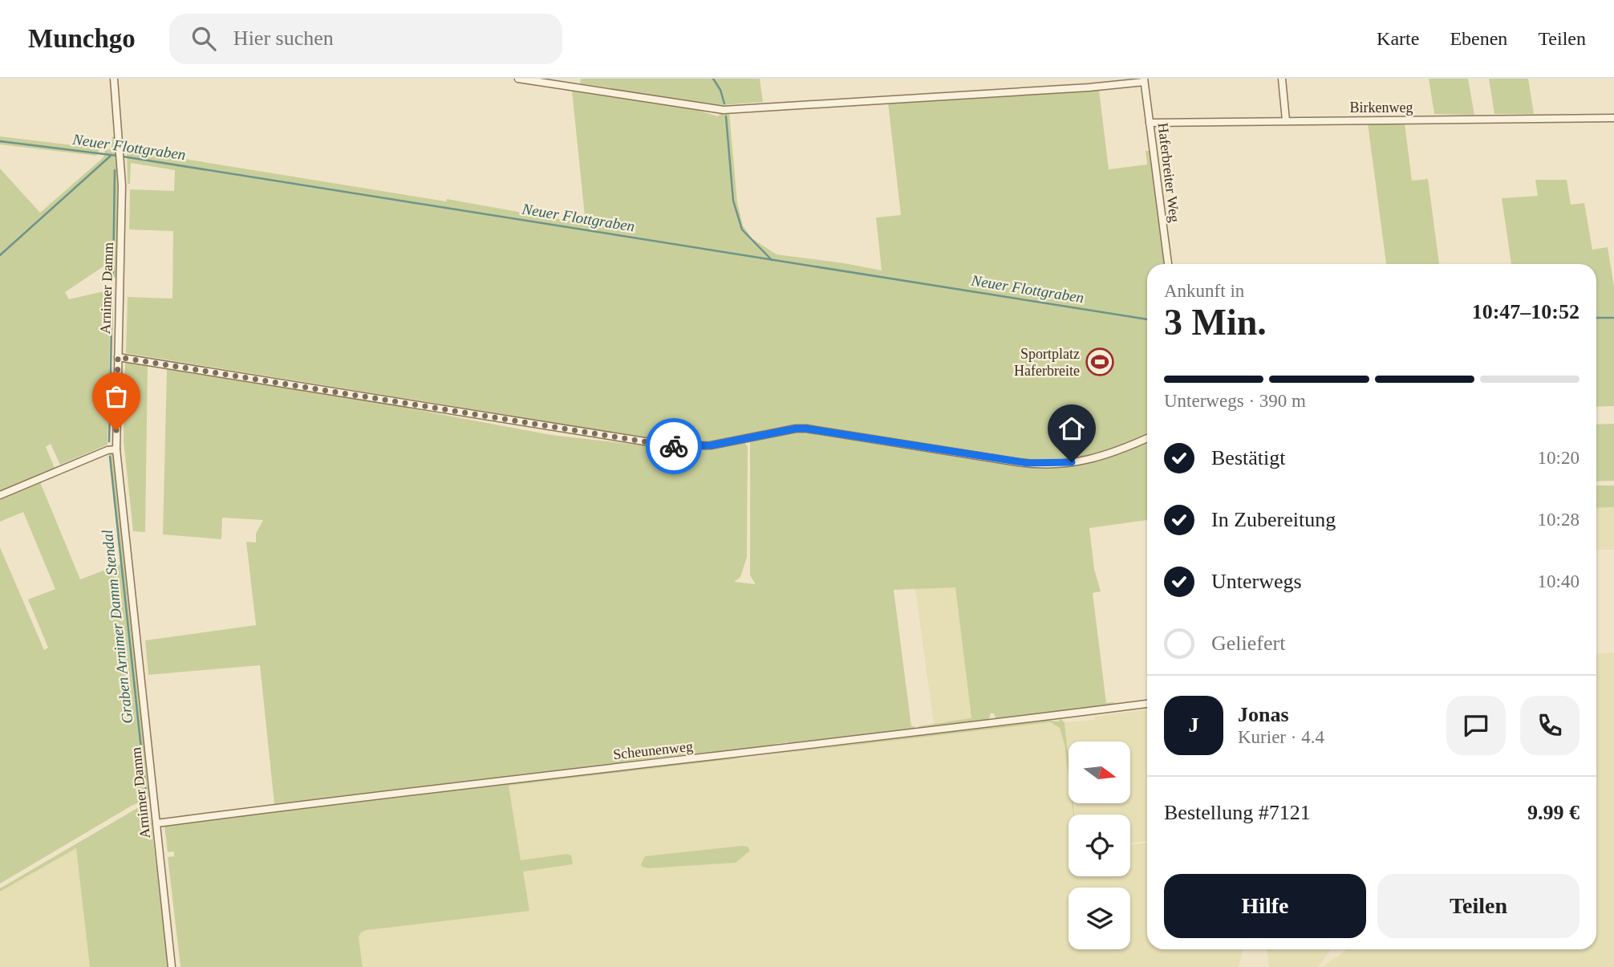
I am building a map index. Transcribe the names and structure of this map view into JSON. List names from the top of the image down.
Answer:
{
  "streets": {
    "street": [
      "Birkenweg",
      "Haferbreiter Weg",
      "Arnimer Damm",
      "Scheunenweg"
    ]
  },
  "crossings": [
    ["Birkenweg", "Haferbreiter Weg"],
    ["Arnimer Damm", "Scheunenweg"]
  ],
  "water": ["Neuer Flottgraben", "Graben Arnimer Damm Stendal"],
  "places": {
    "sports": ["Sportplatz Haferbreite"]
  },
  "north": "right",
  "page": {
    "header": "Munchgo",
    "search": "Hier suchen",
    "nav": ["Karte", "Ebenen", "Teilen"],
    "heading": ["3 Min.", "Ankunft in", "10:47–10:52"],
    "panel": [
      "Jonas",
      "Kurier · 4.4",
      "Bestellung #7121",
      "9.99 €"
    ],
    "bar": "Unterwegs · 390 m",
    "list": [
      ["Bestätigt", "10:20"],
      ["In Zubereitung", "10:28"],
      ["Unterwegs", "10:40"],
      "Geliefert"
    ],
    "round": "J",
    "buttons": ["Hilfe", "Teilen"]
  }
}
